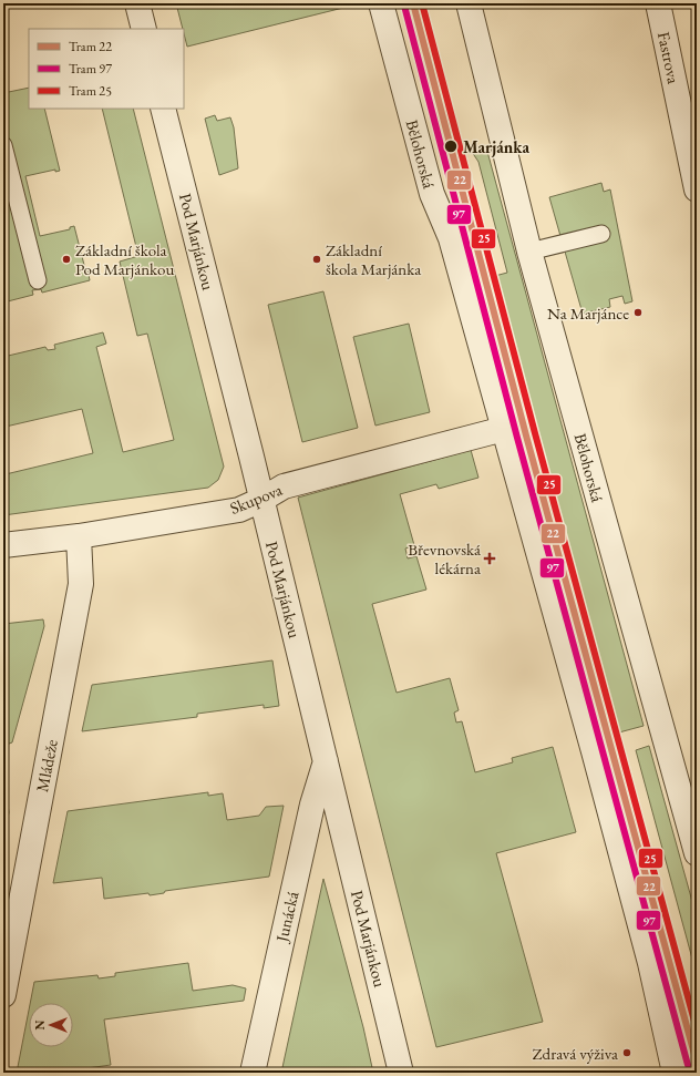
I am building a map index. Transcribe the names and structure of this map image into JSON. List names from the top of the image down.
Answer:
{
  "streets": {
    "street": [
      "Fastrova",
      "Bělohorská",
      "Pod Marjánkou",
      "Skupova",
      "Mládeže",
      "Junácká"
    ]
  },
  "crossings": [
    ["Bělohorská", "Skupova"],
    ["Pod Marjánkou", "Skupova"],
    ["Pod Marjánkou", "Junácká"],
    ["Skupova", "Mládeže"]
  ],
  "places": {
    "other": [
      "Marjánka",
      "Základní škola Pod Marjánkou",
      "Základní škola Marjánka",
      "Na Marjánce",
      "Zdravá výživa"
    ],
    "health": ["Břevnovská lékárna"]
  },
  "lines": ["tram line 22", "tram line 25", "tram line 97"],
  "legend": ["Tram 22", "Tram 97", "Tram 25"],
  "north": "left"
}
